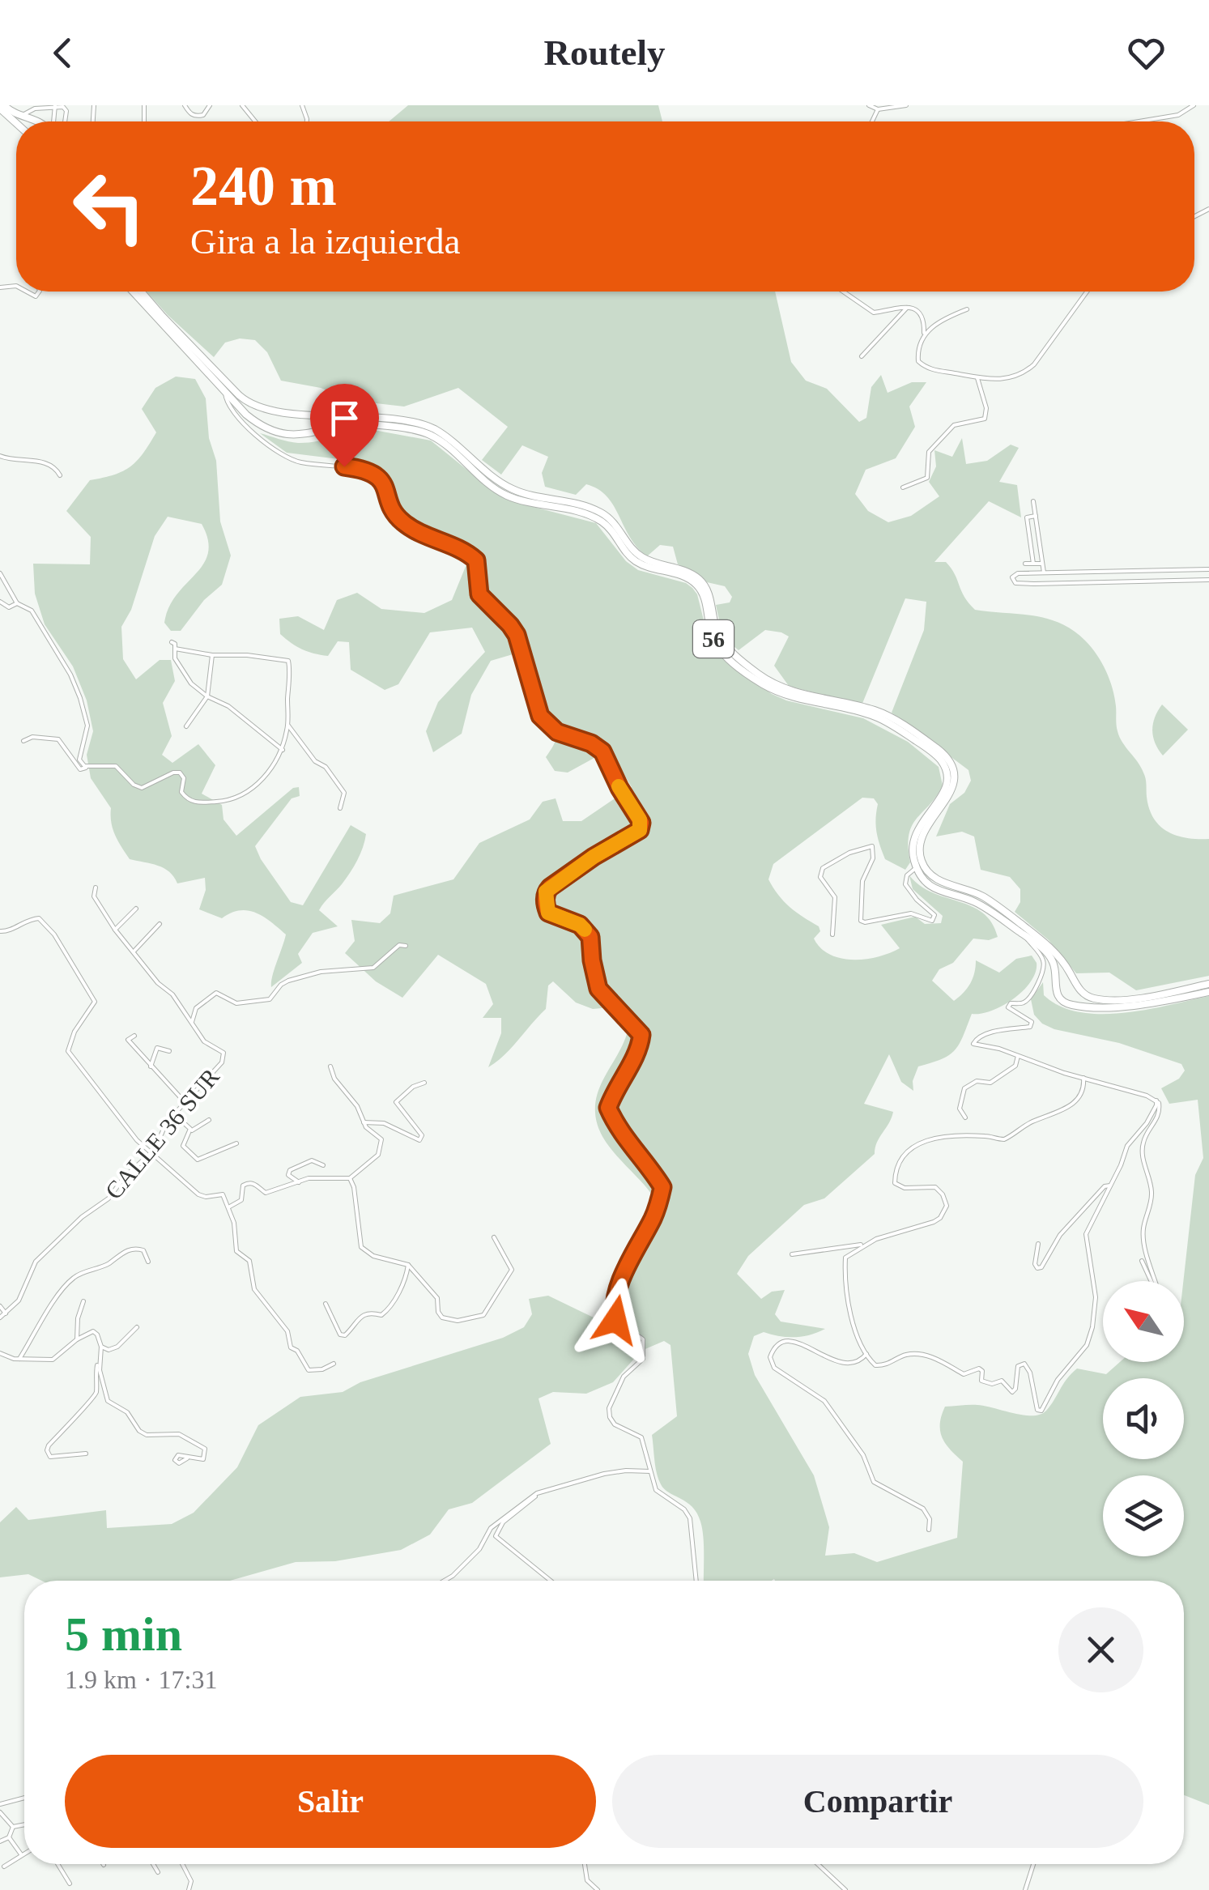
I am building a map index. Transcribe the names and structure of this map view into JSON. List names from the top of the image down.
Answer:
{
  "streets": {
    "main road": ["56"],
    "street": ["CALLE 36 SUR"]
  },
  "north": "top left",
  "page": {
    "header": "Routely",
    "turn": ["240 m", "Gira a la izquierda"],
    "heading": ["5 min", "1.9 km · 17:31"],
    "buttons": ["Salir", "Compartir"]
  }
}
